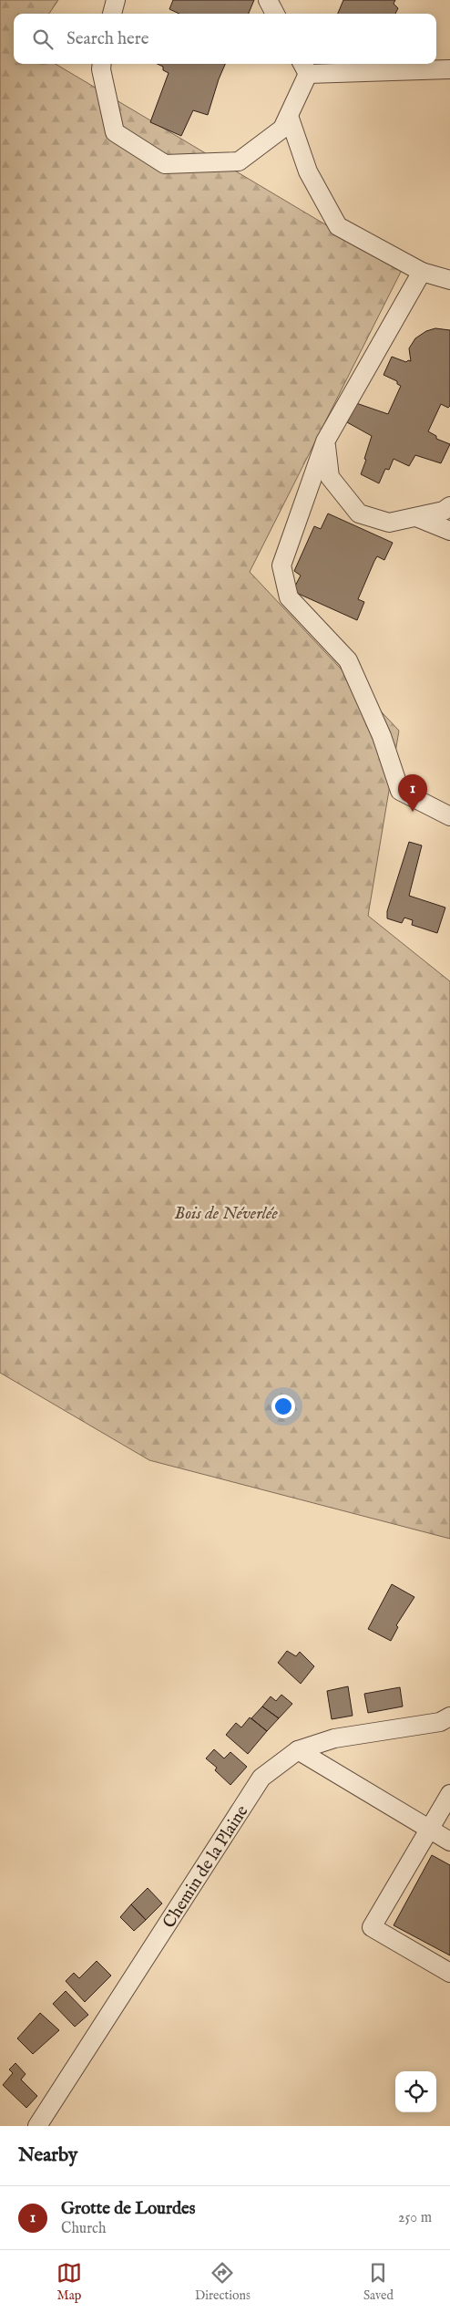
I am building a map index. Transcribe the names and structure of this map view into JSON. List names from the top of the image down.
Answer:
{
  "streets": {
    "street": ["Chemin de la Plaine"]
  },
  "parks": ["Bois de Néverlée"],
  "page": {
    "search": "Search here",
    "pins": "1",
    "heading": "Nearby",
    "list": [
      {
        "mark": "1",
        "name": "Grotte de Lourdes",
        "note": "Church",
        "value": "250 m"
      }
    ],
    "nav": ["Map", "Directions", "Saved"]
  }
}
